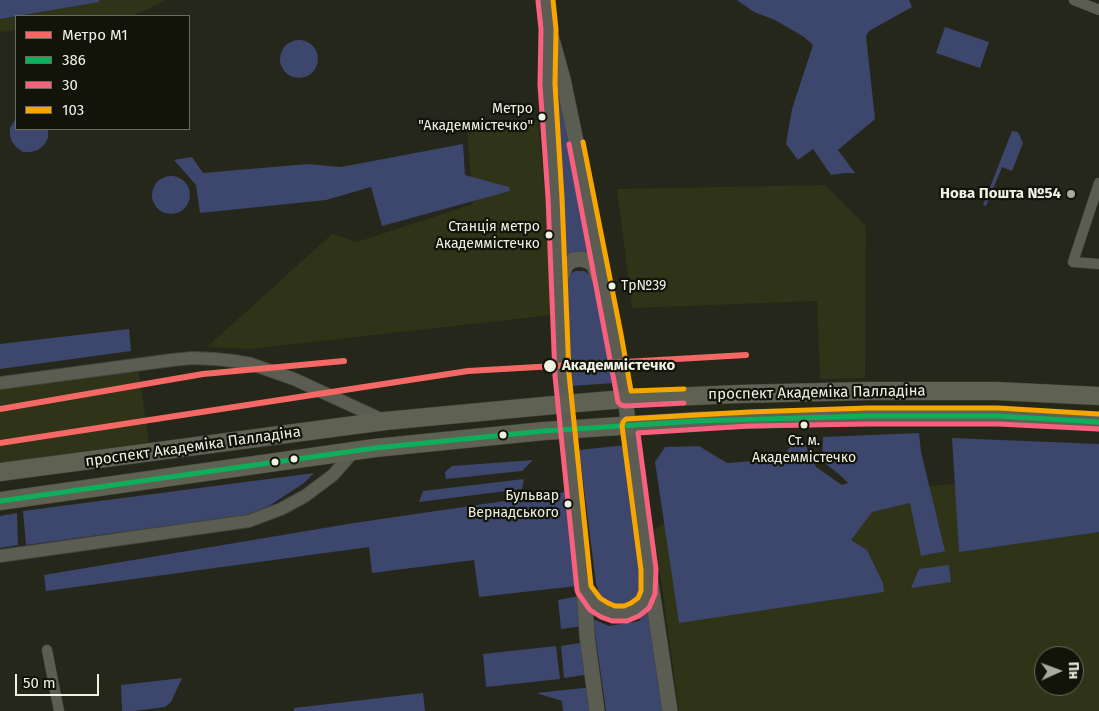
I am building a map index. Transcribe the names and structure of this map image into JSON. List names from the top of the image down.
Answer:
{
  "streets": {
    "highway": ["проспект Академіка Палладіна"]
  },
  "places": [
    "Метро \"Академмістечко\"",
    "Нова Пошта №54",
    "Станція метро Академмістечко",
    "Тр№39",
    "Академмістечко",
    "Ст. м. Академмістечко",
    "Бульвар Вернадського"
  ],
  "lines": [
    "transit line 103",
    "transit line 30",
    "metro line M1",
    "transit line 386"
  ],
  "legend": [
    "Метро M1",
    "386",
    "30",
    "103"
  ],
  "scale_bar": "50 m",
  "north": "right"
}
